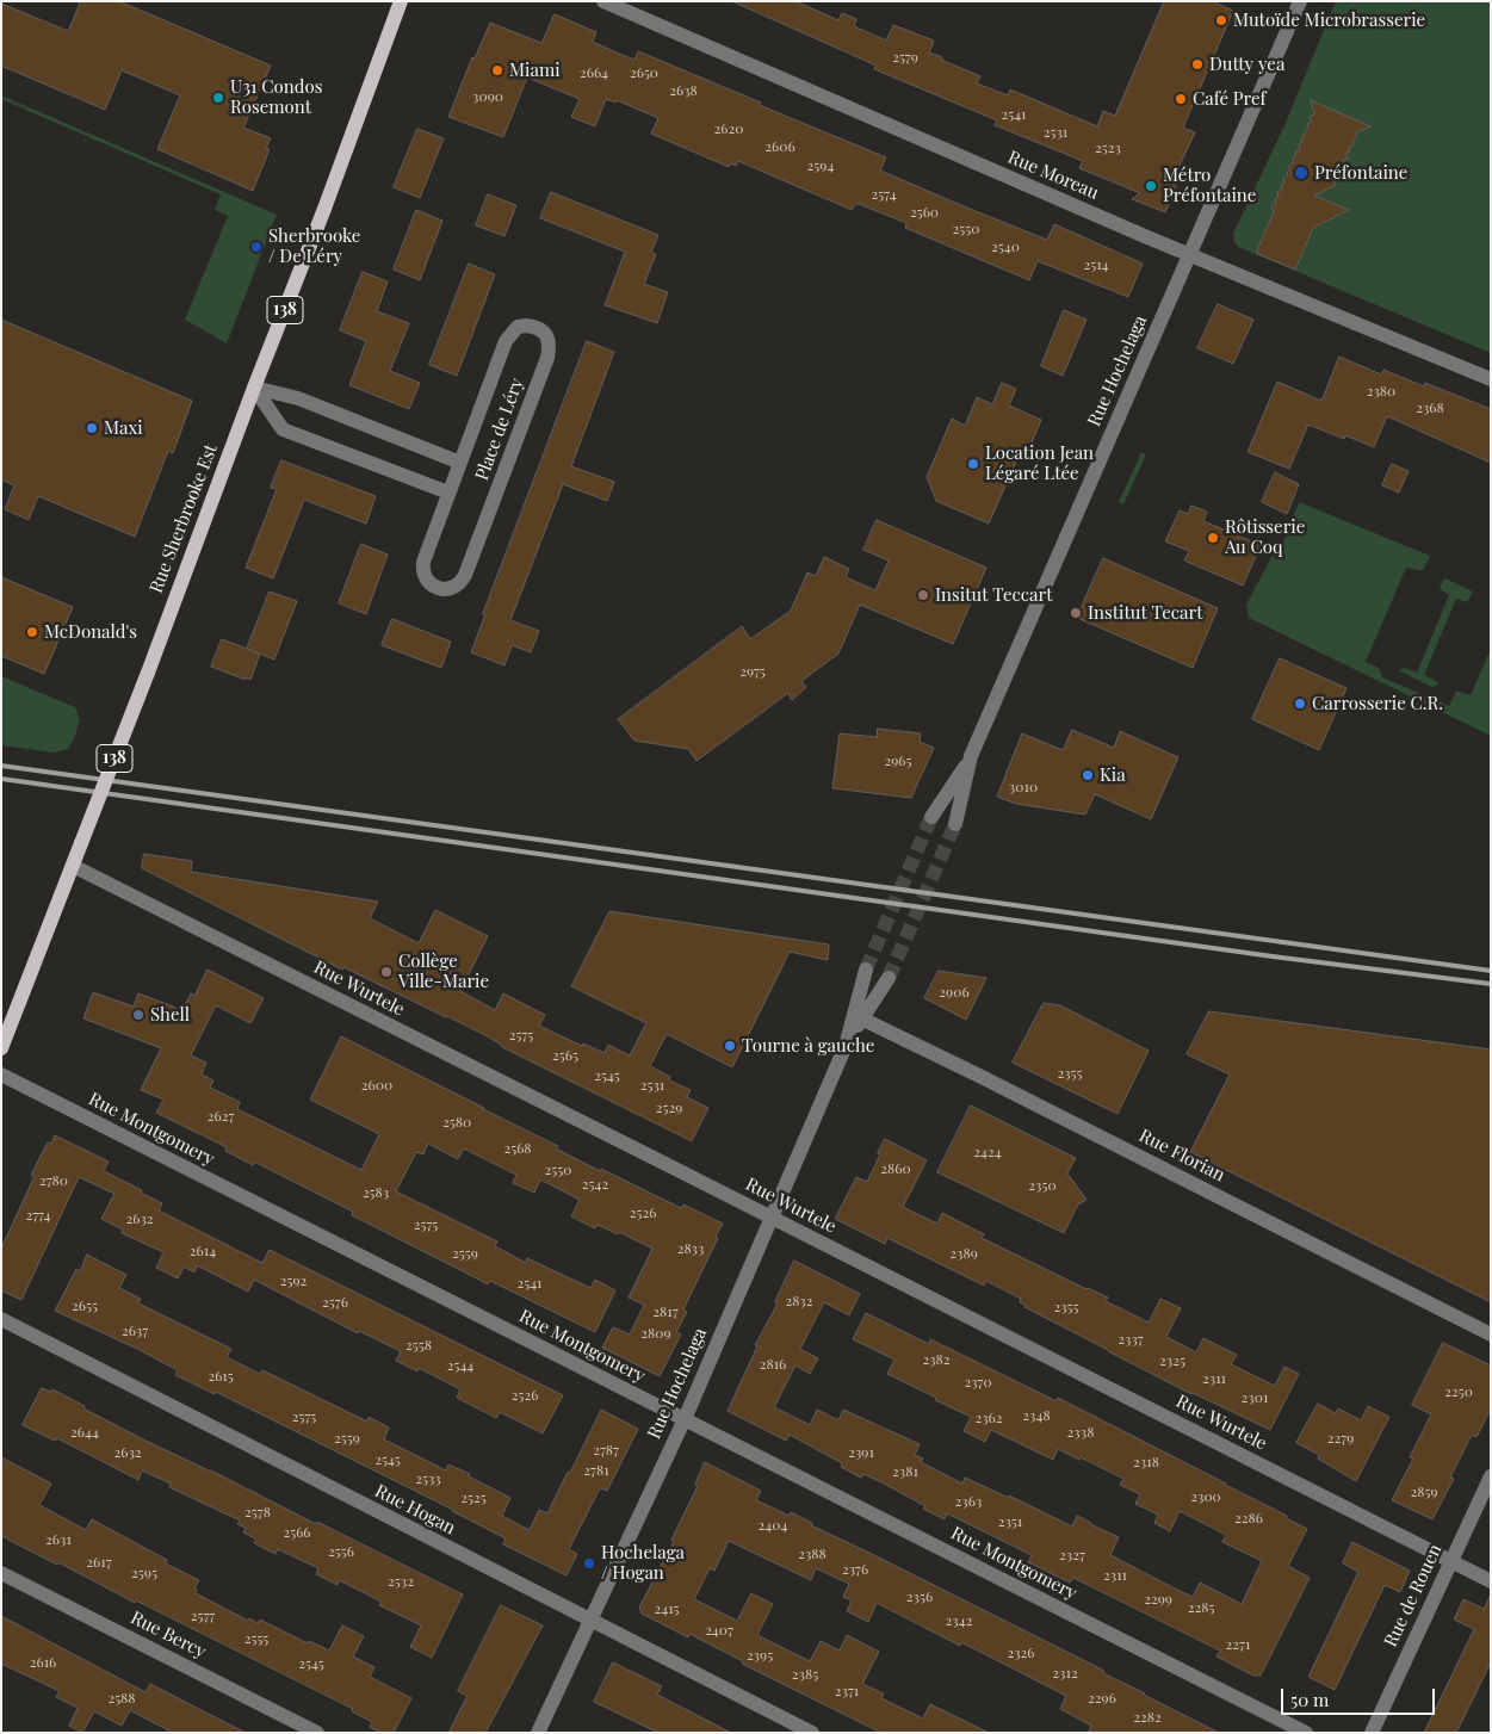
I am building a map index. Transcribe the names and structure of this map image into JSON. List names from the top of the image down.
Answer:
{
  "streets": {
    "main road": ["138", "Rue Sherbrooke Est"],
    "street": [
      "Rue Moreau",
      "Rue Hochelaga",
      "Place de Léry",
      "Rue Wurtele",
      "Rue Montgomery",
      "Rue Florian",
      "Rue Hogan",
      "Rue de Rouen",
      "Rue Bercy"
    ]
  },
  "crossings": [
    ["Rue Moreau", "Rue Hochelaga"],
    ["Rue Hochelaga", "Rue Wurtele"],
    ["Rue Hochelaga", "Rue Montgomery"],
    ["Rue Hochelaga", "Rue Florian"],
    ["Rue Hochelaga", "Rue Hogan"],
    ["Place de Léry", "Rue Sherbrooke Est"],
    ["Rue Sherbrooke Est", "Rue Wurtele"],
    ["Rue Wurtele", "Rue de Rouen"]
  ],
  "places": [
    "Mutoïde Microbrasserie",
    "Dutty yea",
    "Miami",
    "U31 Condos Rosemont",
    "Café Pref",
    "Préfontaine",
    "Métro Préfontaine",
    "Sherbrooke / De Léry",
    "Maxi",
    "Location Jean Légaré Ltée",
    "Rôtisserie Au Coq",
    "Insitut Teccart",
    "Institut Tecart",
    "McDonald's",
    "Carrosserie C.R.",
    "Kia",
    "Collège Ville-Marie",
    "Shell",
    "Tourne à gauche",
    "Hochelaga / Hogan"
  ],
  "house_numbers": [
    "2579",
    "2664",
    "2650",
    "2638",
    "3090",
    "2541",
    "2620",
    "2531",
    "2606",
    "2523",
    "2594",
    "2574",
    "2560",
    "2550",
    "2540",
    "2514",
    "2380",
    "2368",
    "2975",
    "2965",
    "3010",
    "2906",
    "2575",
    "2565",
    "2355",
    "2545",
    "2600",
    "2531",
    "2529",
    "2627",
    "2580",
    "2568",
    "2424",
    "2860",
    "2550",
    "2780",
    "2542",
    "2350",
    "2583",
    "2526",
    "2774",
    "2632",
    "2575",
    "2833",
    "2614",
    "2559",
    "2389",
    "2592",
    "2541",
    "2832",
    "2576",
    "2655",
    "2355",
    "2817",
    "2637",
    "2809",
    "2337",
    "2558",
    "2382",
    "2325",
    "2816",
    "2544",
    "2615",
    "2311",
    "2370",
    "2250",
    "2526",
    "2301",
    "2348",
    "2575",
    "2362",
    "2644",
    "2338",
    "2559",
    "2279",
    "2787",
    "2632",
    "2391",
    "2545",
    "2318",
    "2781",
    "2381",
    "2533",
    "2859",
    "2300",
    "2525",
    "2363",
    "2578",
    "2286",
    "2351",
    "2404",
    "2566",
    "2631",
    "2556",
    "2388",
    "2327",
    "2617",
    "2376",
    "2595",
    "2311",
    "2532",
    "2356",
    "2299",
    "2285",
    "2415",
    "2577",
    "2342",
    "2407",
    "2555",
    "2271",
    "2326",
    "2395",
    "2616",
    "2545",
    "2312",
    "2385",
    "2371",
    "2588",
    "2296",
    "2282"
  ],
  "scale_bar": "50 m"
}
